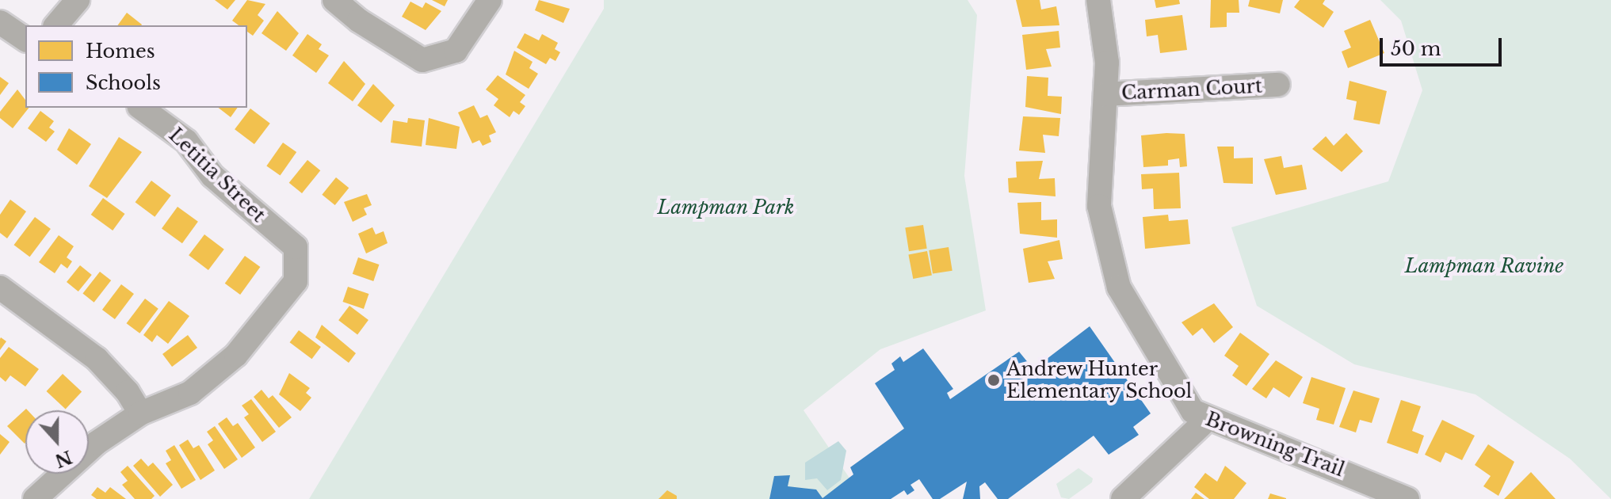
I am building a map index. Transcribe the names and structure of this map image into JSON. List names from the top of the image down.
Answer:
{
  "streets": {
    "street": ["Carman Court", "Letitia Street", "Browning Trail"]
  },
  "crossings": [
    ["Carman Court", "Browning Trail"]
  ],
  "parks": ["Lampman Park", "Lampman Ravine"],
  "places": ["Andrew Hunter Elementary School"],
  "legend": ["Homes", "Schools"],
  "scale_bar": "50 m",
  "north": "bottom"
}
